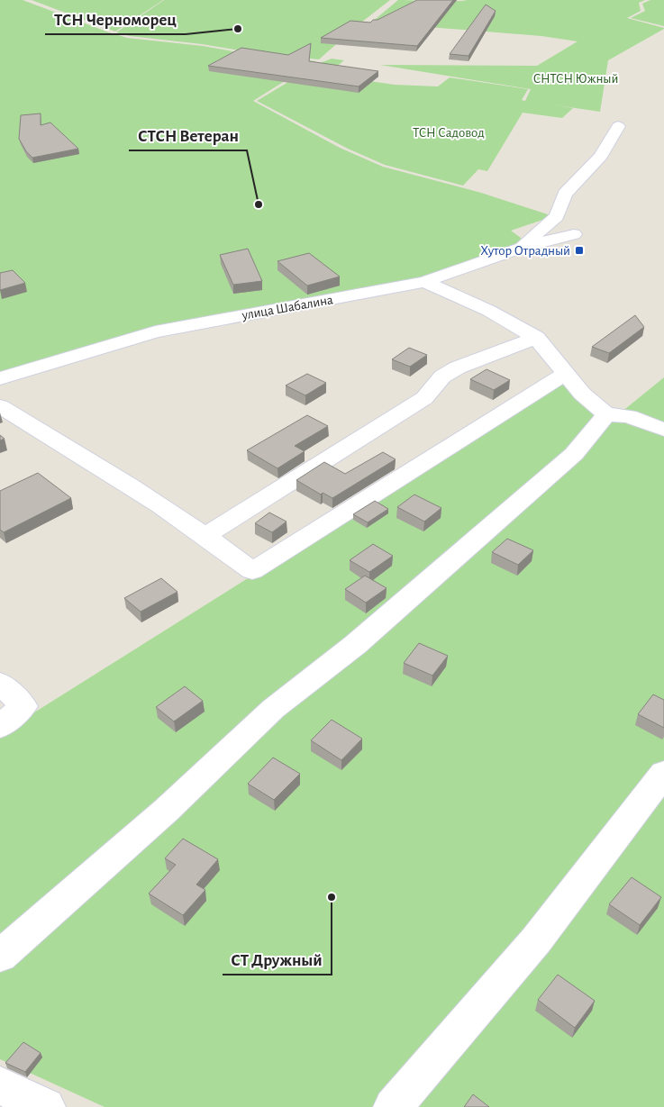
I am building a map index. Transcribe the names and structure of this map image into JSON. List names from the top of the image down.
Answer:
{
  "streets": {
    "street": ["улица Шабалина"]
  },
  "parks": ["СНТСН Южный", "ТСН Садовод"],
  "places": {
    "other": ["ТСН Черноморец", "СТСН Ветеран", "СТ Дружный"],
    "transit": ["Хутор Отрадный"]
  }
}
